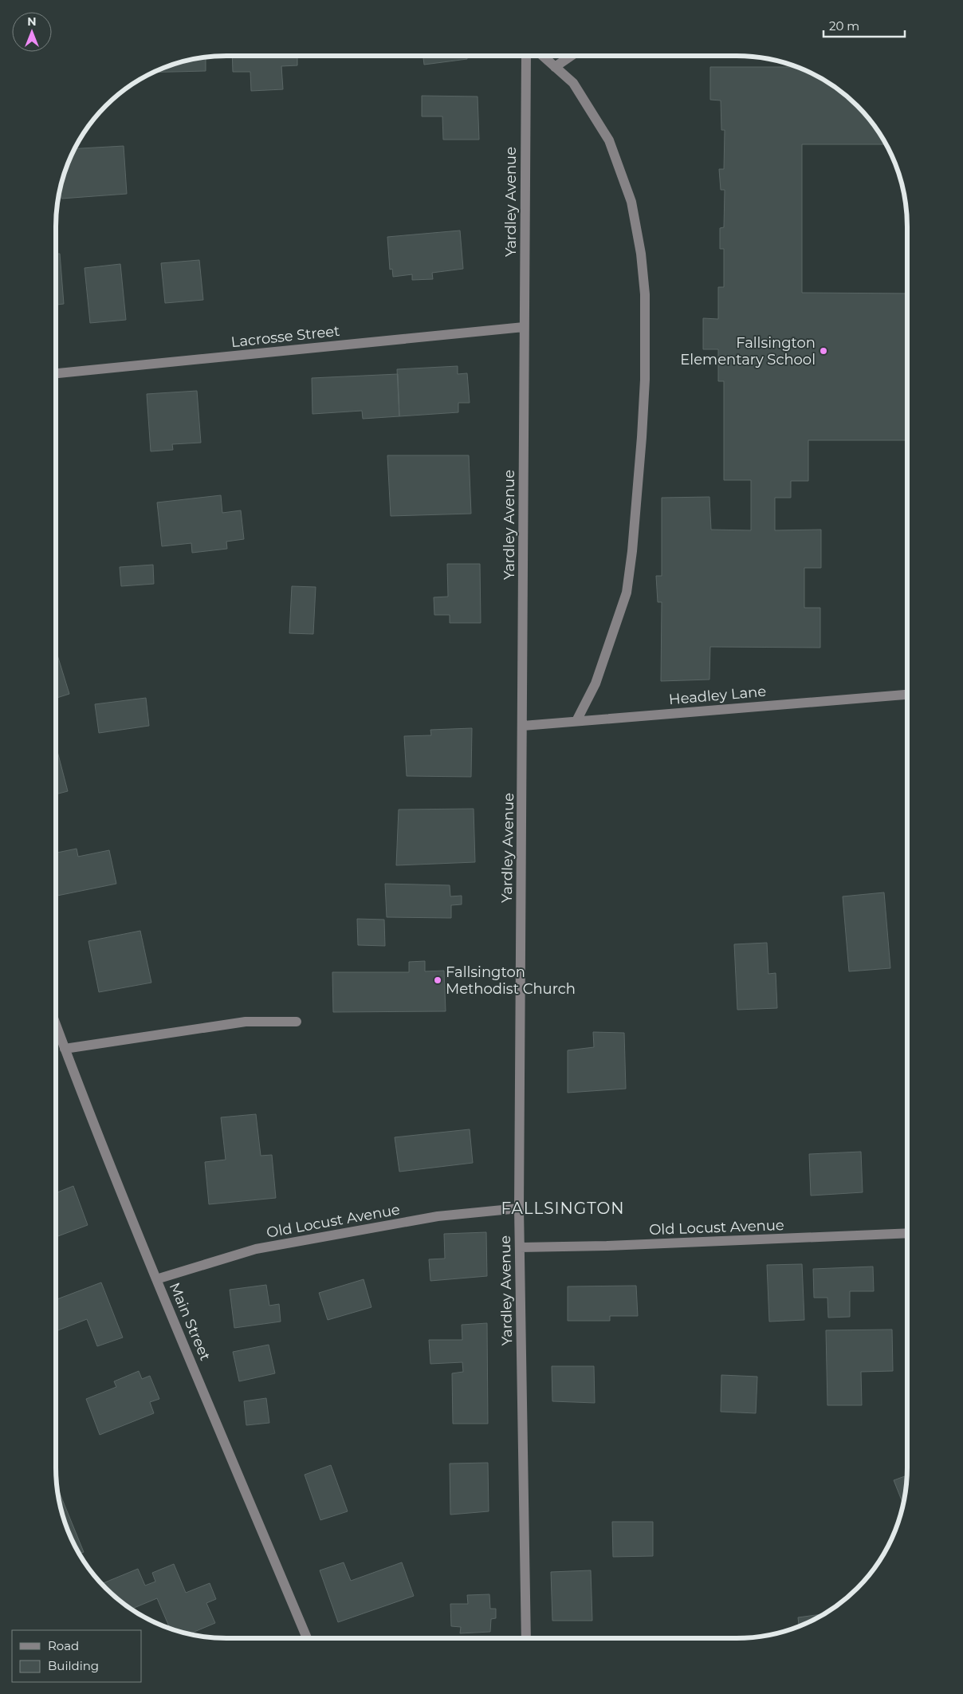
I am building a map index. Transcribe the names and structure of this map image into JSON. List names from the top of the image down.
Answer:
{
  "streets": {
    "street": [
      "Yardley Avenue",
      "Lacrosse Street",
      "Headley Lane",
      "Old Locust Avenue",
      "Main Street"
    ]
  },
  "crossings": [
    ["Yardley Avenue", "Lacrosse Street"],
    ["Yardley Avenue", "Headley Lane"],
    ["Yardley Avenue", "Old Locust Avenue"],
    ["Old Locust Avenue", "Main Street"]
  ],
  "districts": ["FALLSINGTON"],
  "places": ["Fallsington Elementary School", "Fallsington Methodist Church"],
  "legend": ["Road", "Building"],
  "scale_bar": "20 m",
  "north": "top"
}
